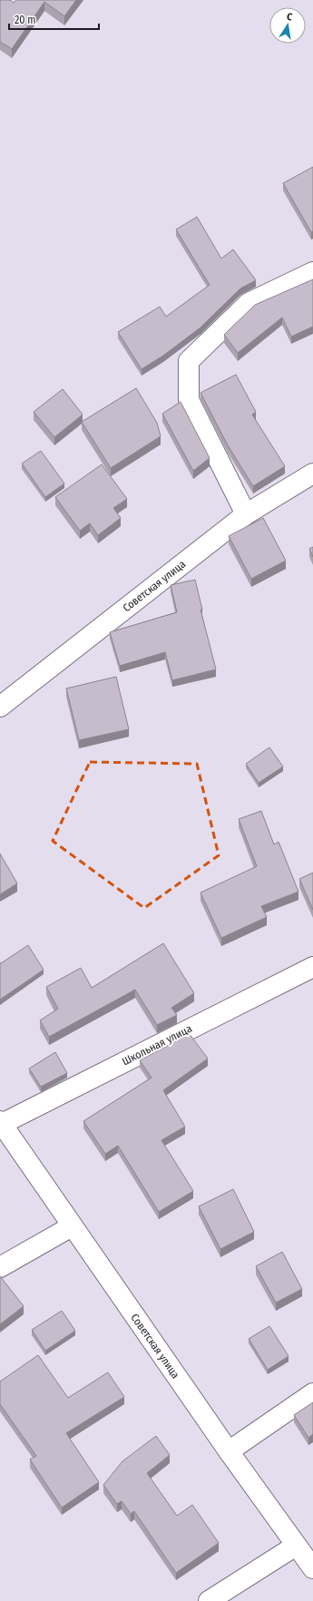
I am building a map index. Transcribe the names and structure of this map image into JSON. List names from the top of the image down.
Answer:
{
  "streets": {
    "street": ["Советская улица", "Школьная улица"]
  },
  "crossings": [
    ["Советская улица", "Школьная улица"]
  ],
  "scale_bar": "20 m",
  "north": "top"
}
